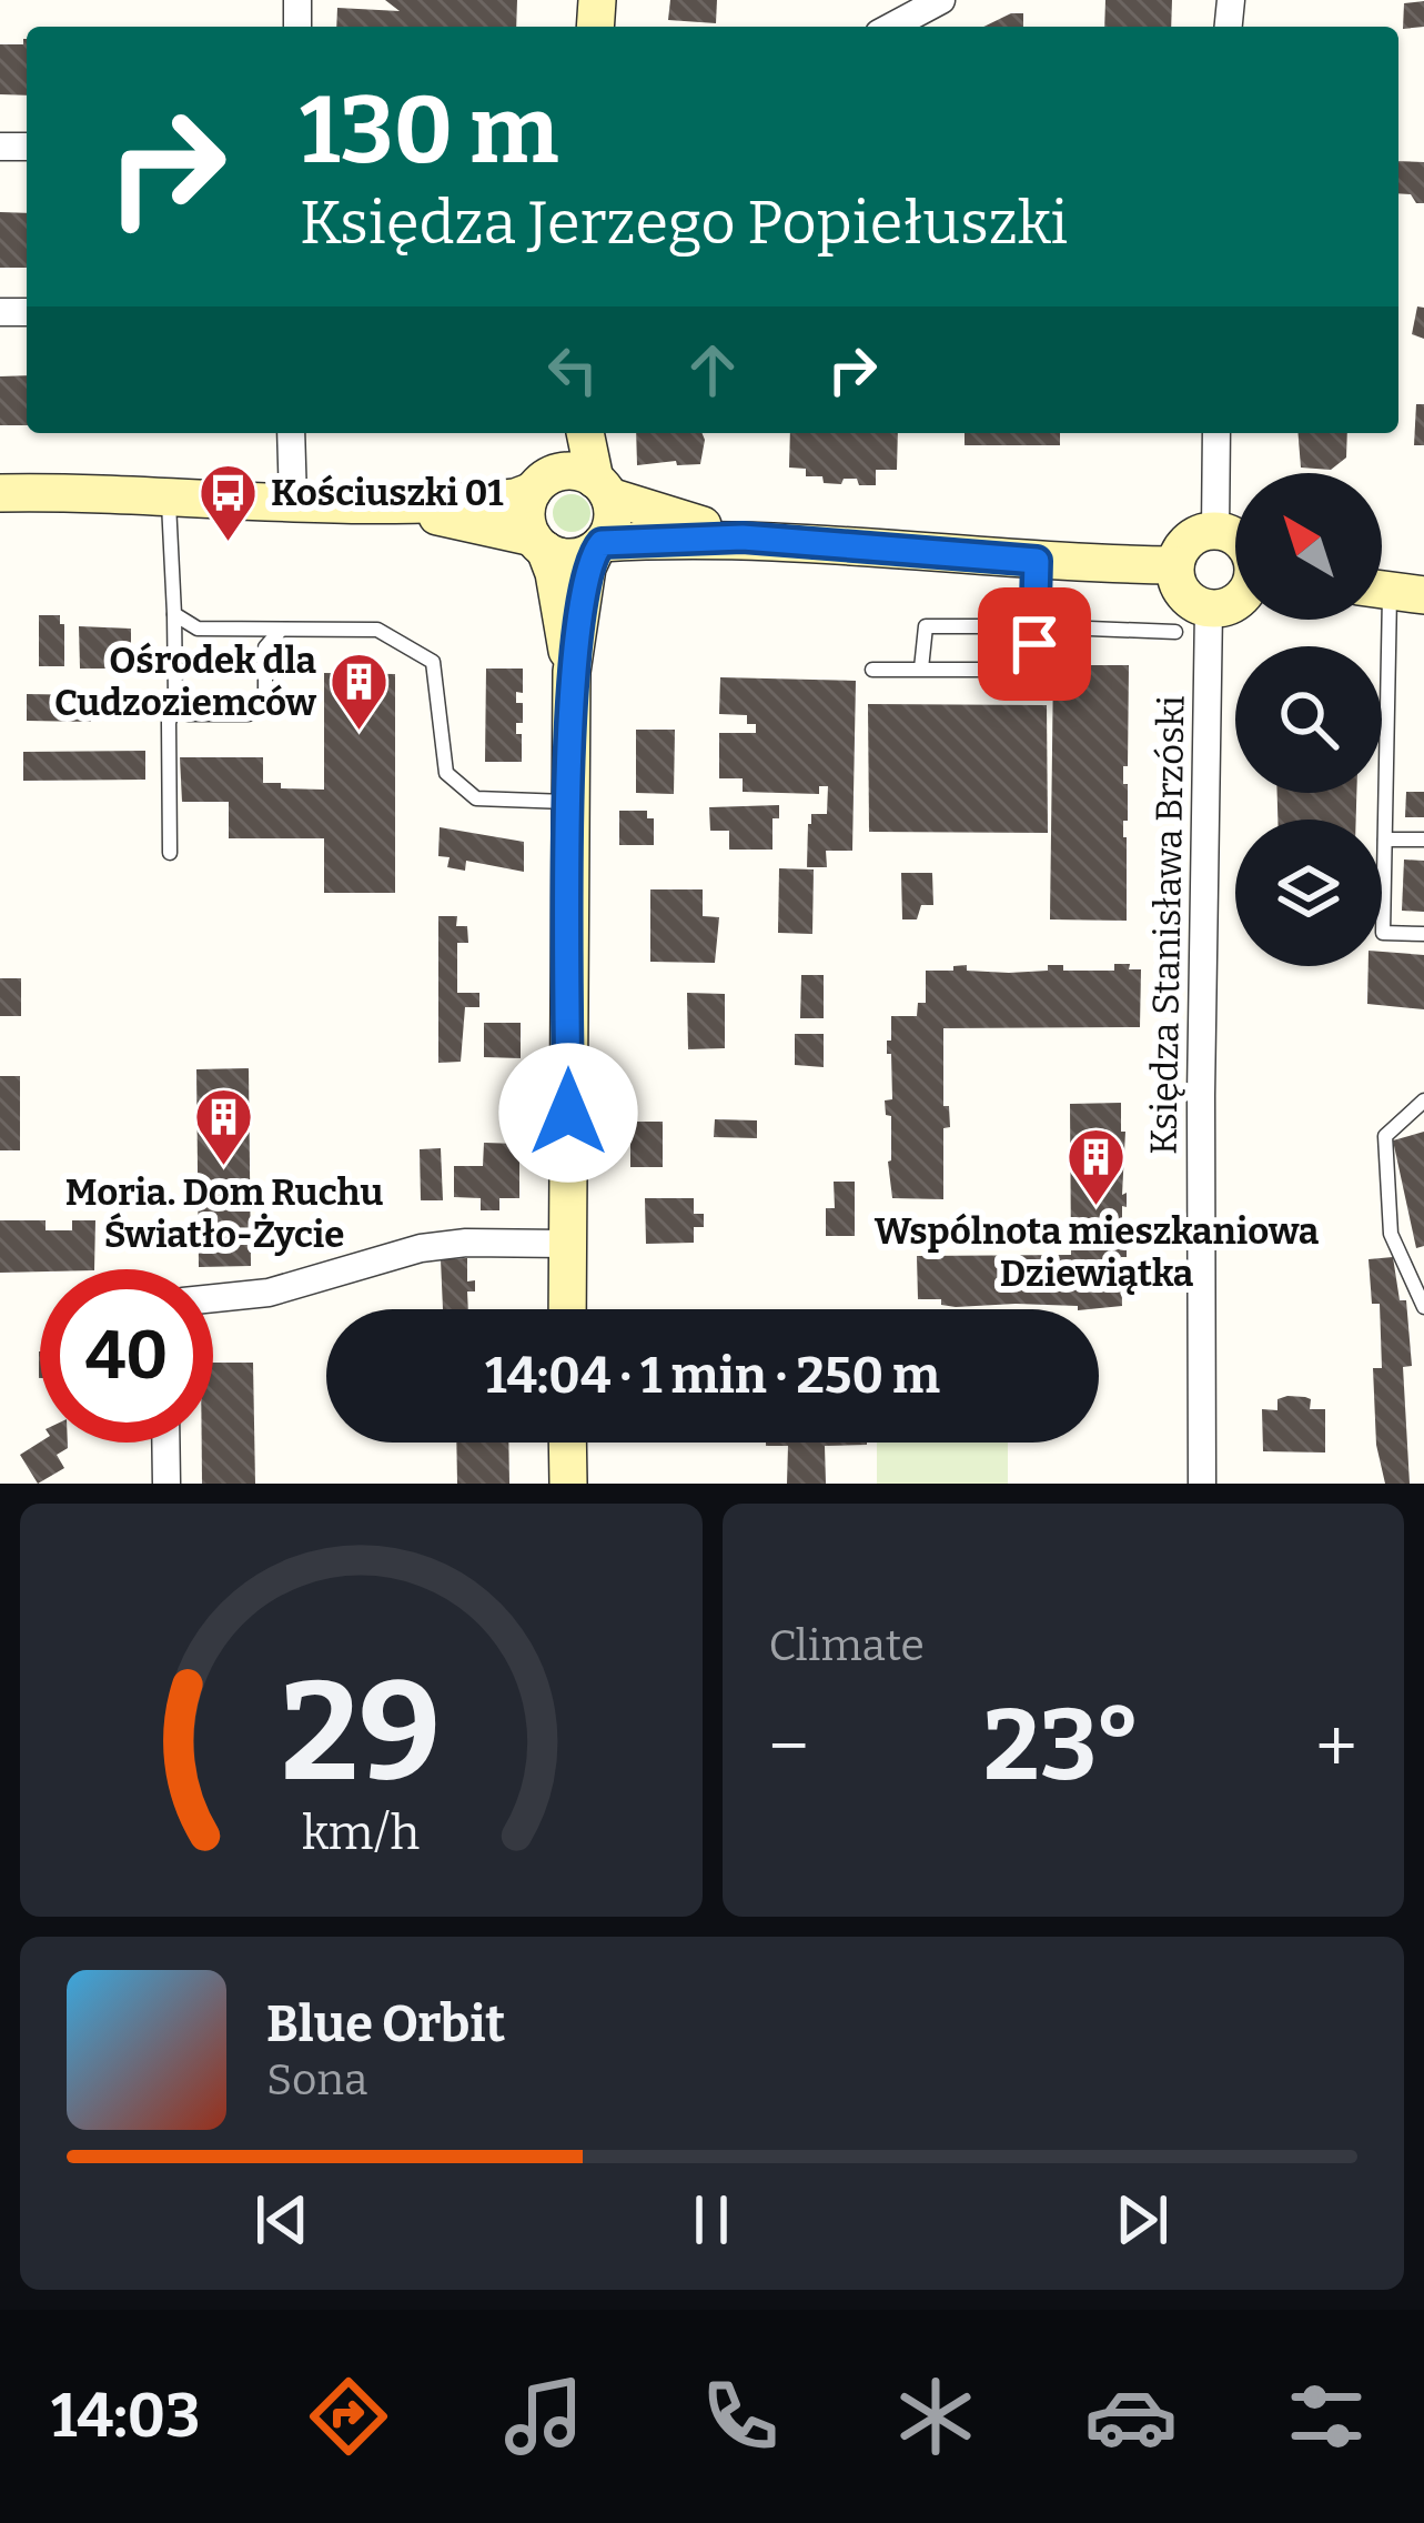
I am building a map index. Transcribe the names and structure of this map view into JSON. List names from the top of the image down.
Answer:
{
  "streets": {
    "street": ["Księdza Stanisława Brzóski"]
  },
  "places": {
    "bus stop": ["Kościuszki 01"],
    "building": ["Ośrodek dla Cudzoziemców", "Moria. Dom Ruchu Światło-Życie", "Wspólnota mieszkaniowa Dziewiątka"]
  },
  "north": "top left",
  "page": {
    "turn": ["130 m", "Księdza Jerzego Popiełuszki"],
    "limit": "40",
    "trip": "14:04 · 1 min · 250 m",
    "tile": "Climate",
    "heat": ["−", "23°", "+"],
    "song": ["Blue Orbit", "Sona"],
    "tabs": "14:03",
    "gauge": ["29", "km/h"]
  }
}
